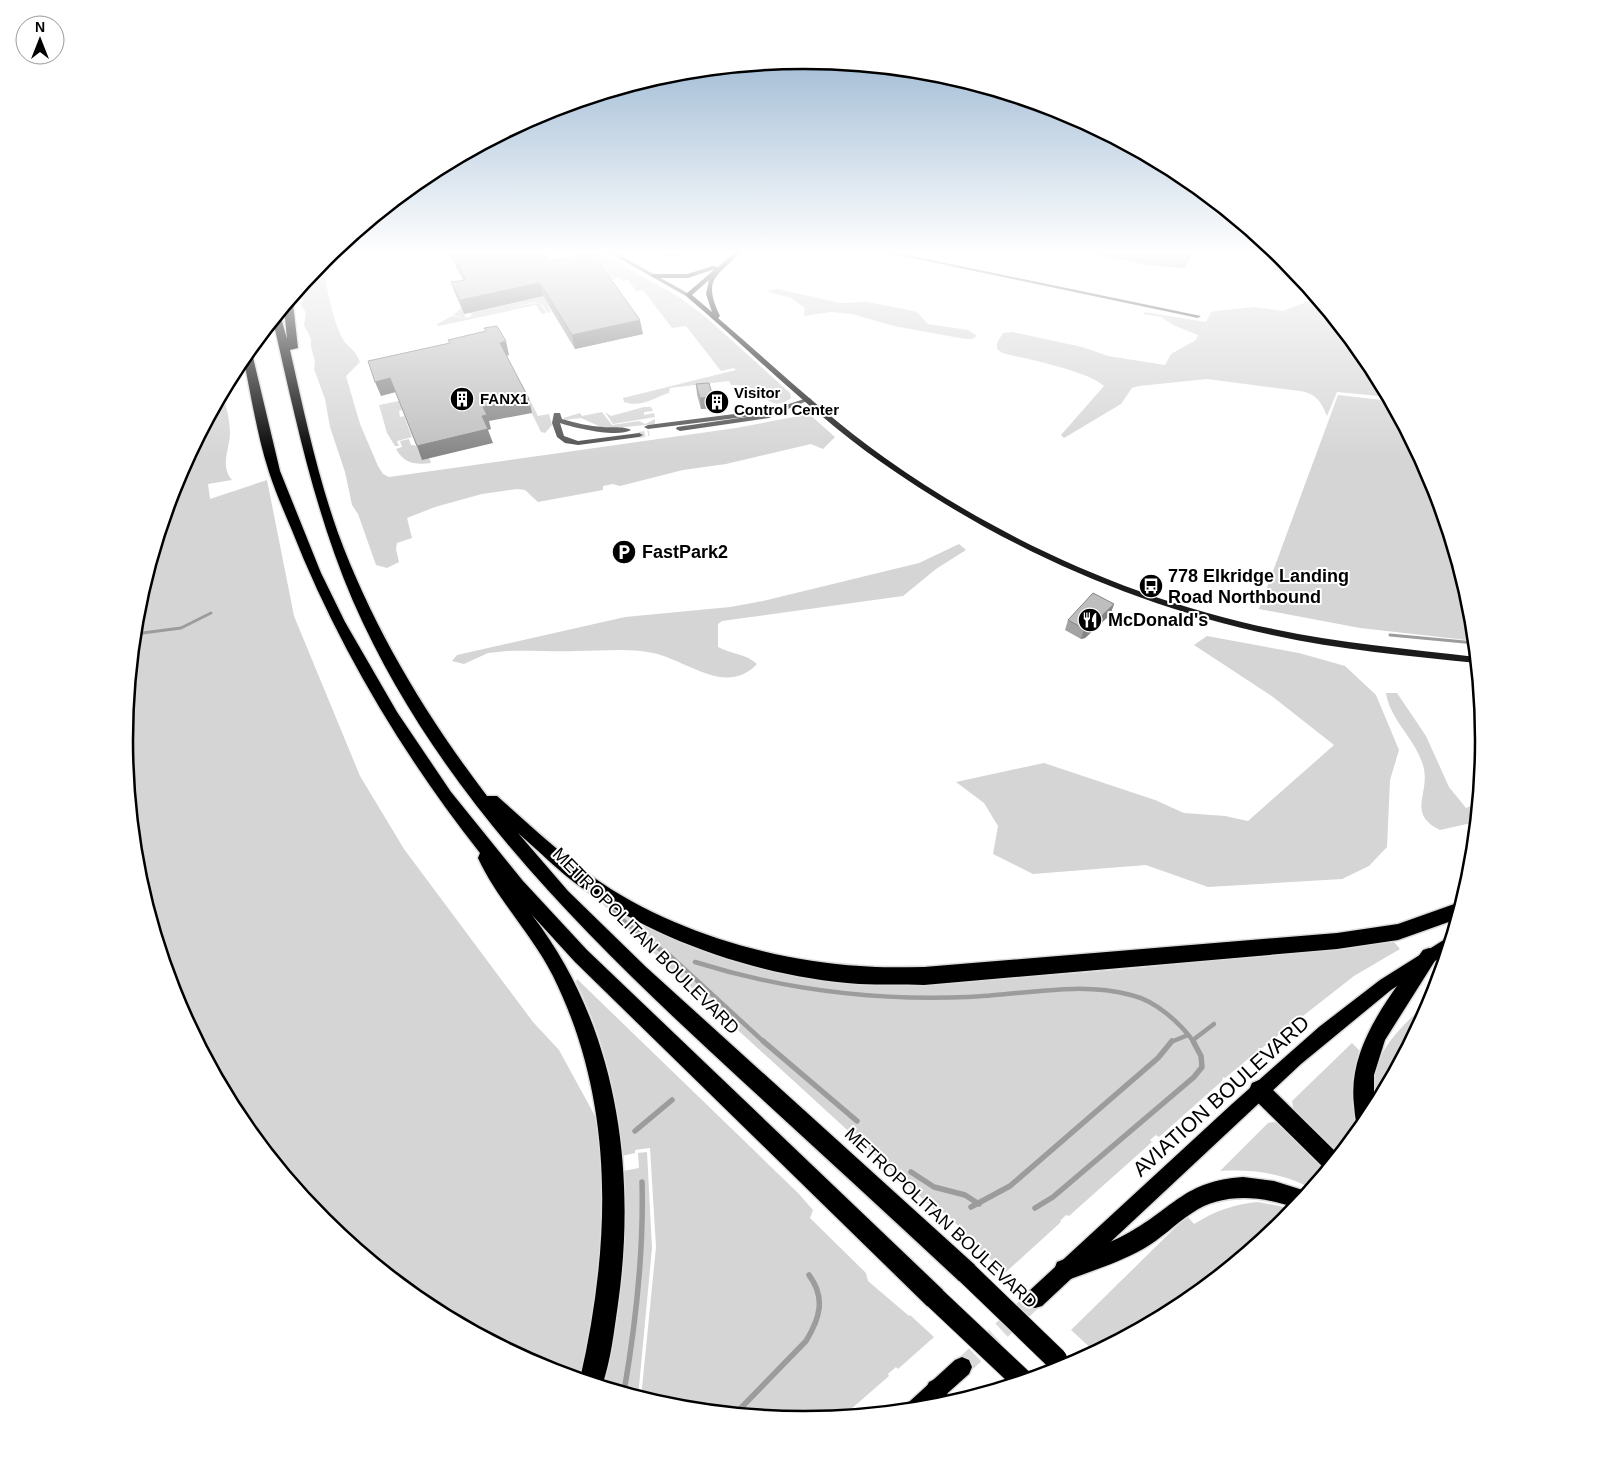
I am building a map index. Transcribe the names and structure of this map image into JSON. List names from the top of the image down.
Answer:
{
  "streets": {
    "highway": ["METROPOLITAN BOULEVARD"],
    "main road": ["AVIATION BOULEVARD"]
  },
  "places": {
    "building": ["FANX1", "Visitor Control Center"],
    "parking": ["FastPark2"],
    "bus stop": ["778 Elkridge Landing Road Northbound"],
    "restaurant": ["McDonald's"]
  },
  "north": "top"
}
